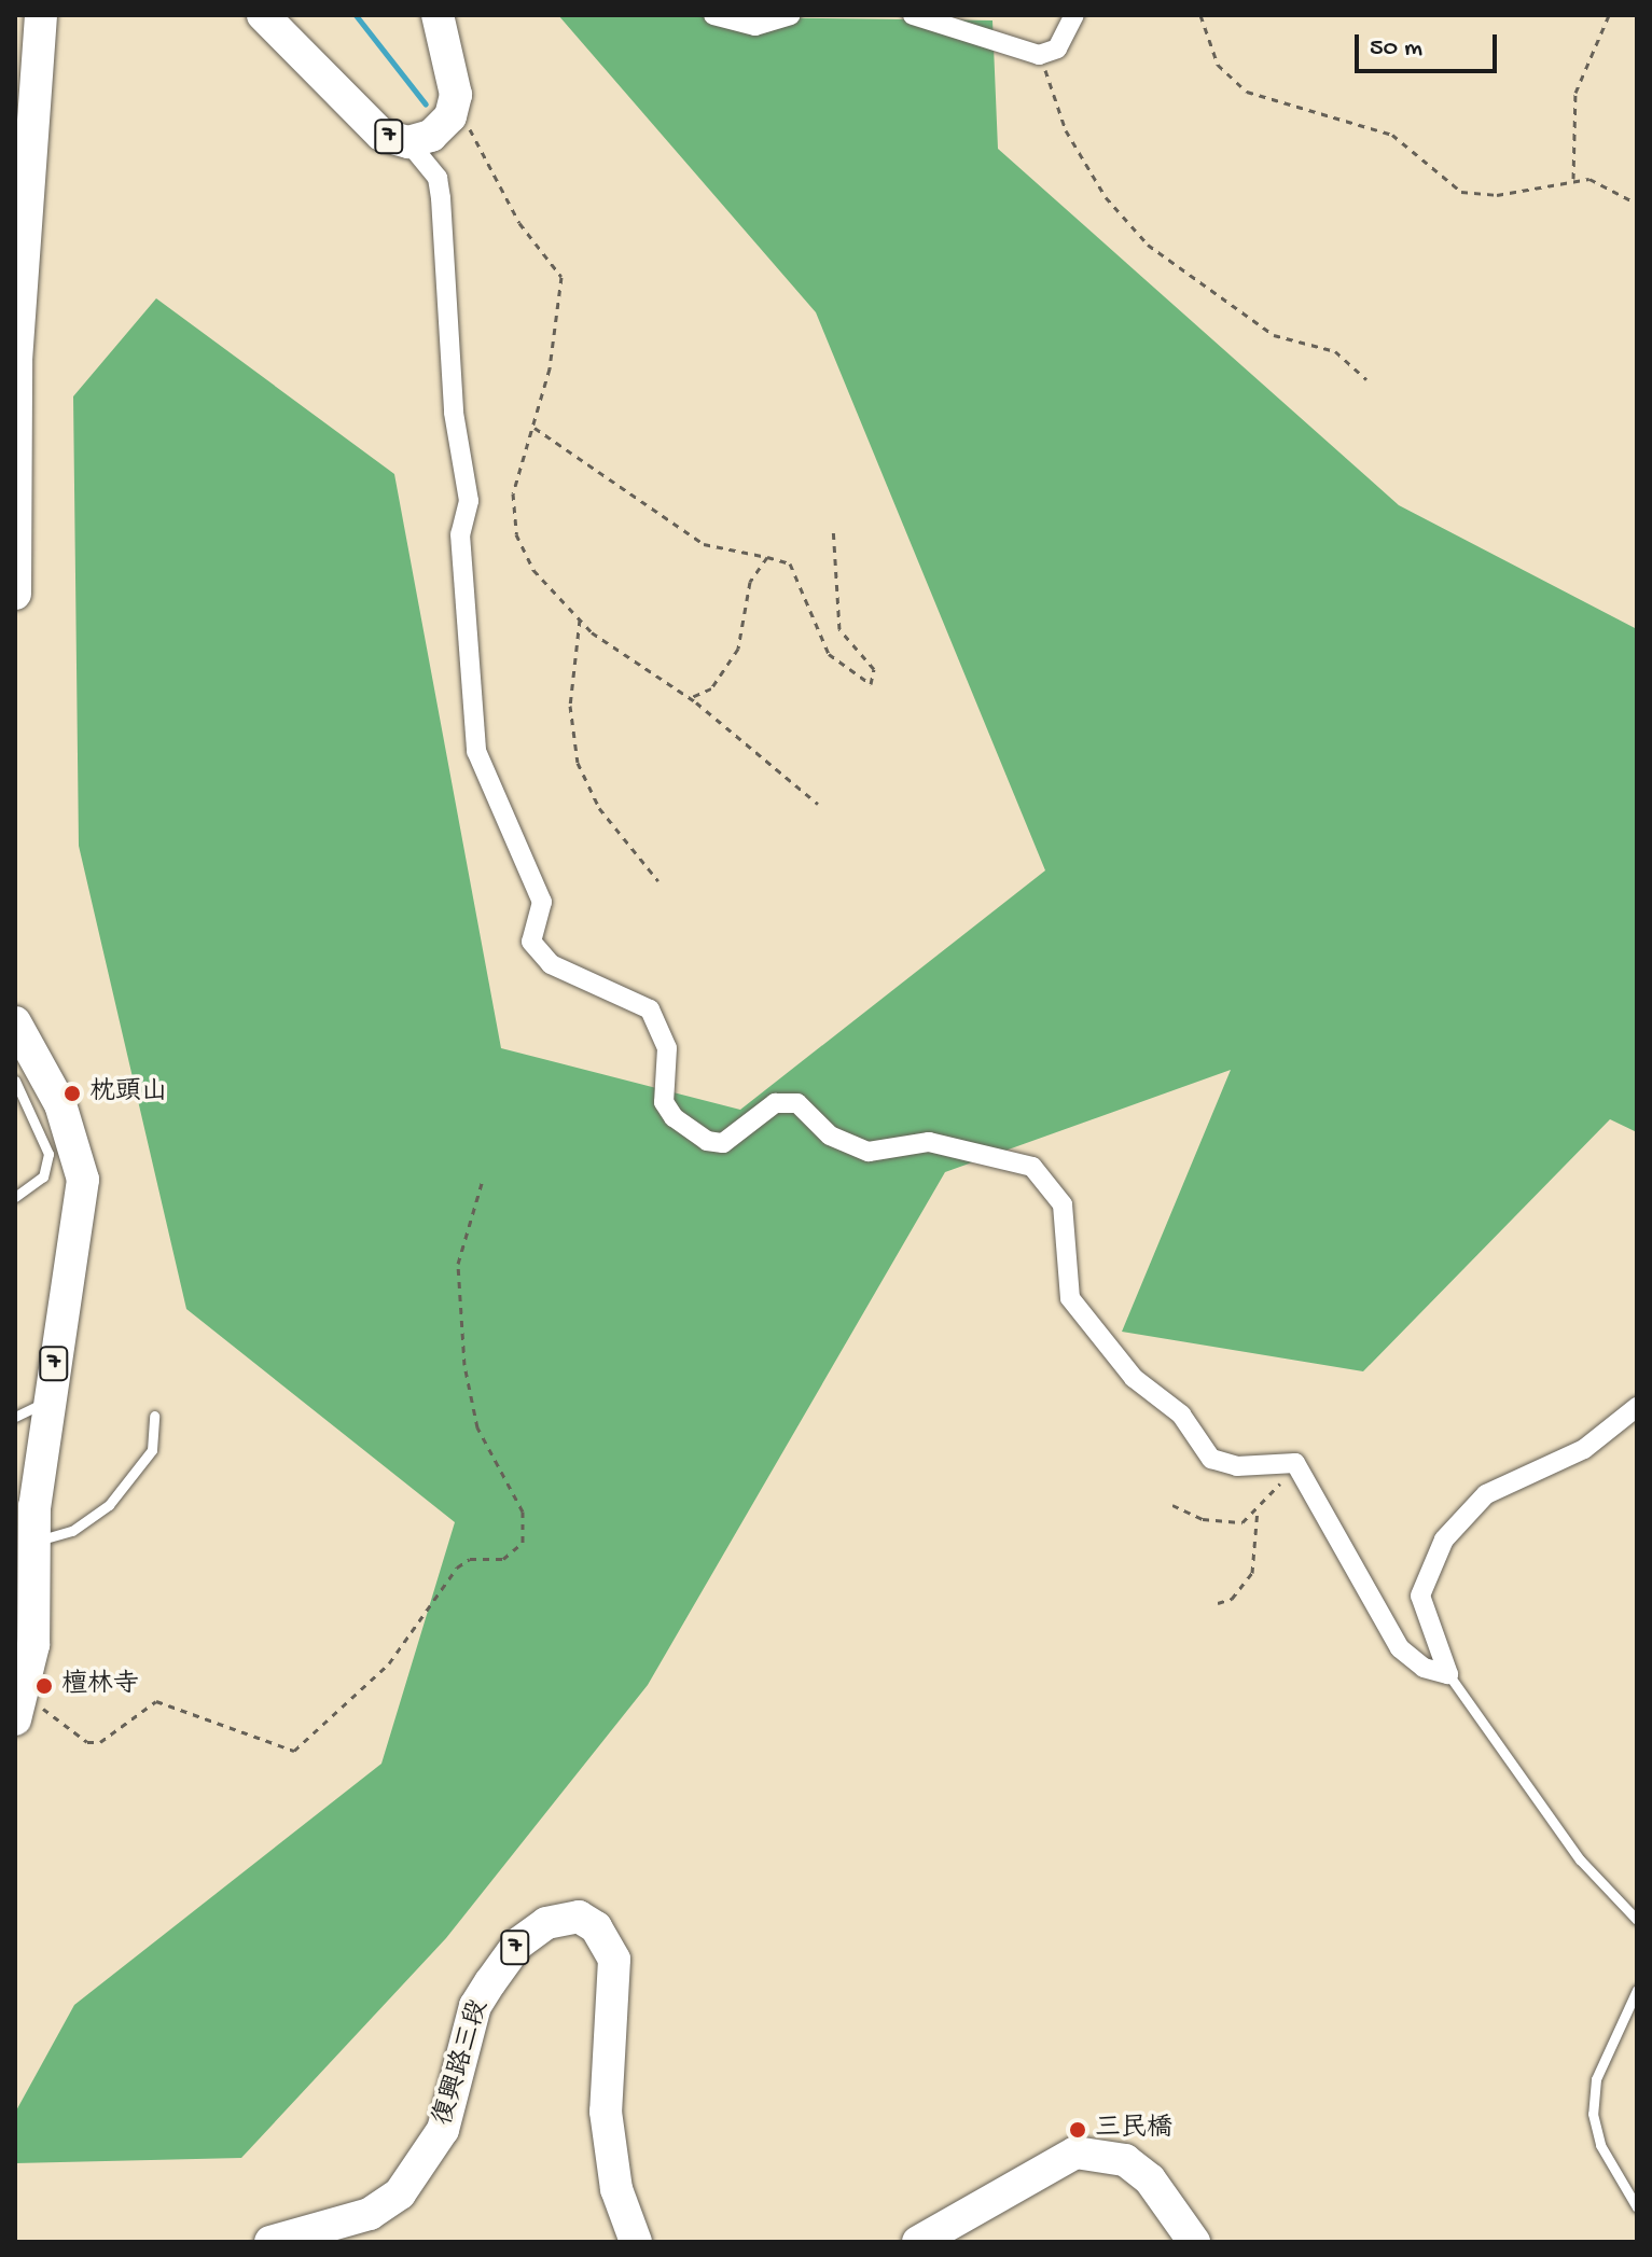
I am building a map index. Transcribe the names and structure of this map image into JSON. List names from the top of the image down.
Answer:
{
  "streets": {
    "main road": ["7", "復興路三段"]
  },
  "places": ["枕頭山", "檀林寺", "三民橋"],
  "scale_bar": "50 m"
}
